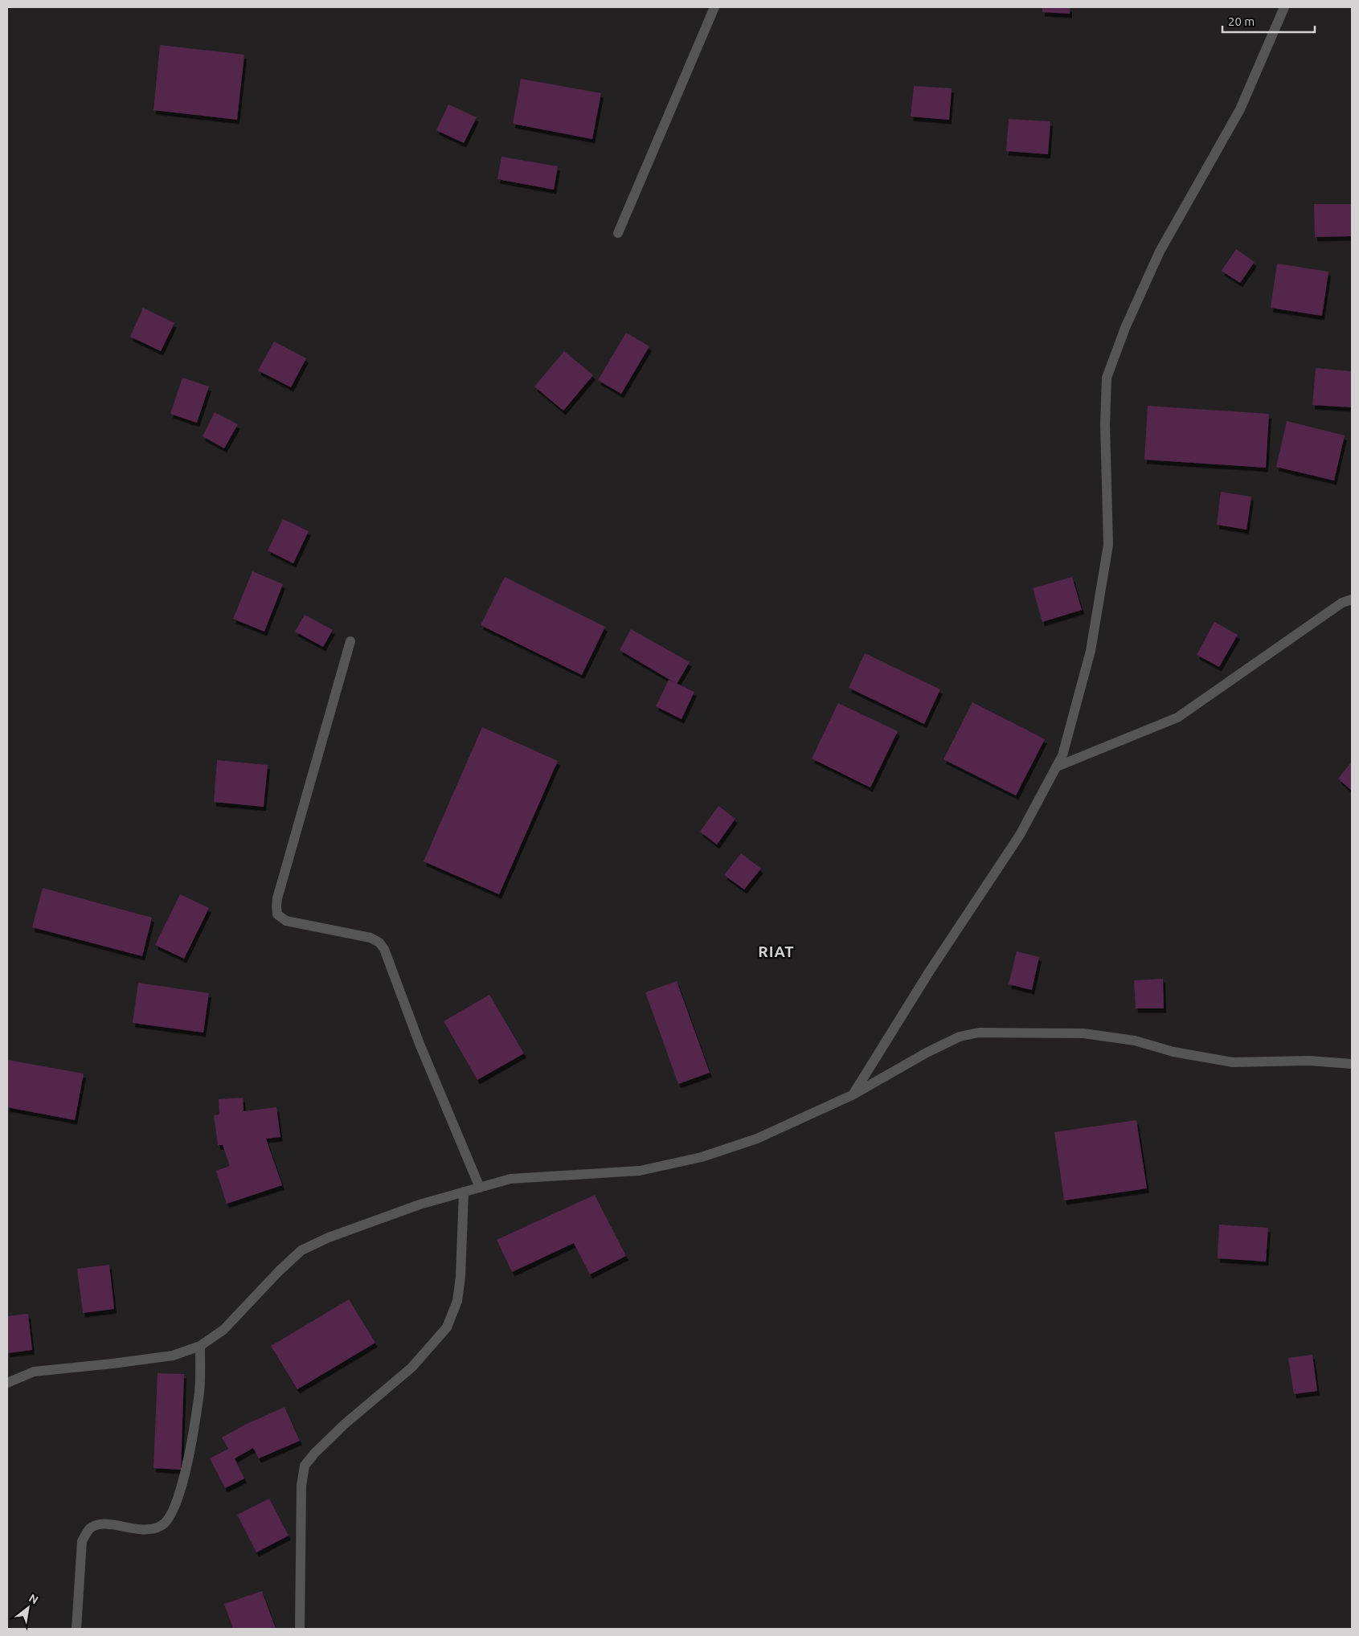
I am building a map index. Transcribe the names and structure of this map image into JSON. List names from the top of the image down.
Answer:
{
  "districts": ["RIAT"],
  "scale_bar": "20 m",
  "north": "top right"
}
